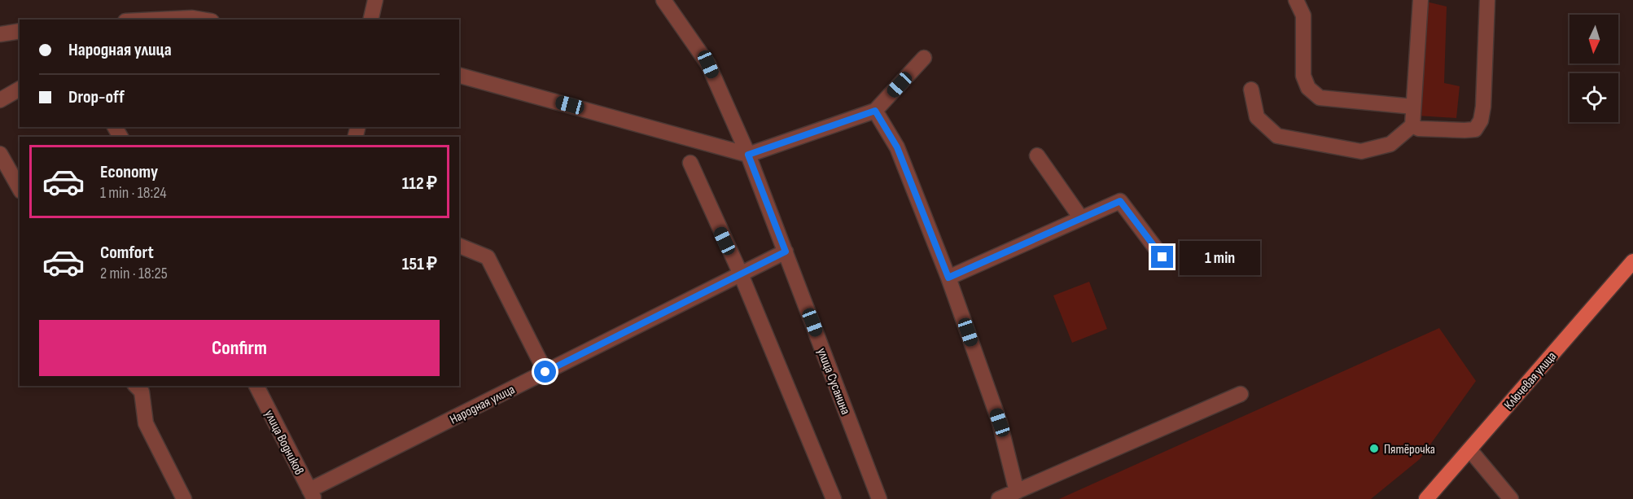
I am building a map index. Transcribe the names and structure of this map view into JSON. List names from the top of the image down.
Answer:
{
  "streets": {
    "main road": ["Ключевая улица"],
    "street": ["улица Сусанина", "Народная улица", "улица Водников"]
  },
  "crossings": [
    ["улица Сусанина", "Народная улица"],
    ["Народная улица", "улица Водников"]
  ],
  "places": ["Пятёрочка"],
  "north": "bottom",
  "page": {
    "banner": ["Народная улица", "Drop-off"],
    "list": [
      {
        "name": "Economy",
        "note": "1 min · 18:24",
        "value": "112 ₽"
      },
      {
        "name": "Comfort",
        "note": "2 min · 18:25",
        "value": "151 ₽"
      }
    ],
    "bubble": "1 min",
    "buttons": "Confirm"
  }
}
